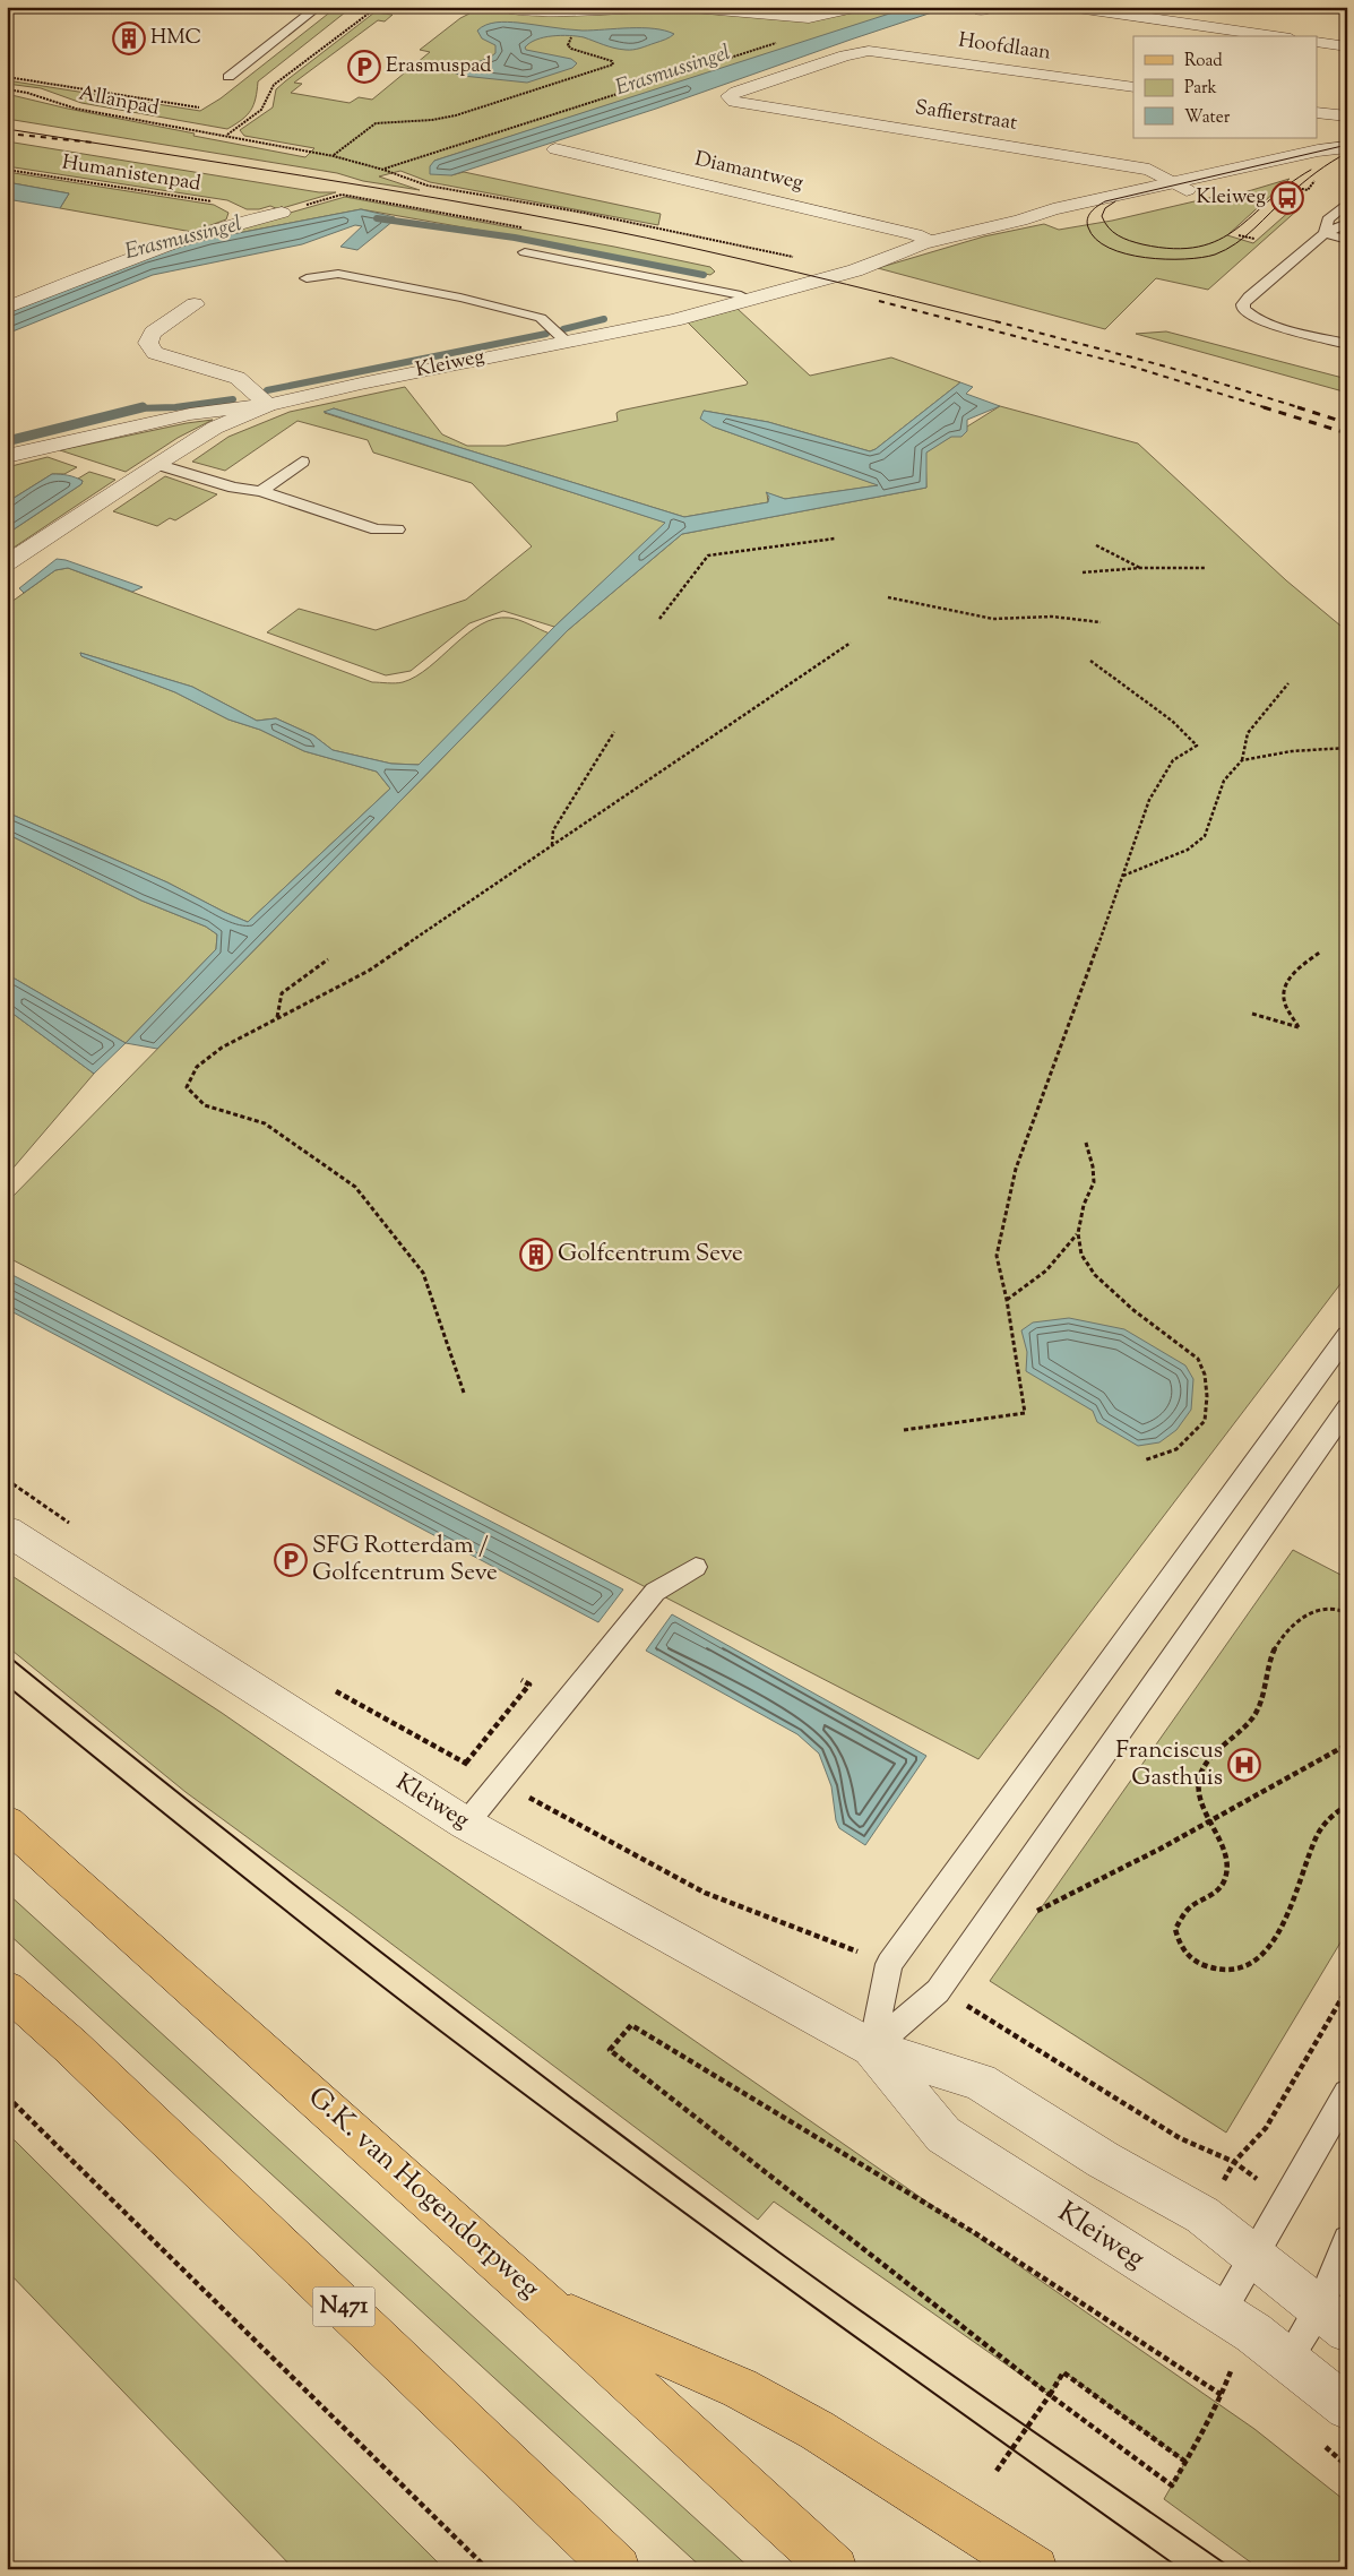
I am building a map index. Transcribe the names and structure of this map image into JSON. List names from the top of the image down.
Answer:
{
  "streets": {
    "main road": ["G.K. van Hogendorpweg", "N471"],
    "street": [
      "Hoofdlaan",
      "Saffierstraat",
      "Diamantweg",
      "Kleiweg"
    ],
    "path": ["Allanpad", "Humanistenpad"]
  },
  "crossings": [
    ["Hoofdlaan", "Saffierstraat"],
    ["Saffierstraat", "Kleiweg"],
    ["Diamantweg", "Kleiweg"]
  ],
  "water": ["Erasmussingel"],
  "places": {
    "building": ["HMC", "Golfcentrum Seve"],
    "parking": ["Erasmuspad", "SFG Rotterdam / Golfcentrum Seve"],
    "bus stop": ["Kleiweg"],
    "hospital": ["Franciscus Gasthuis"]
  },
  "legend": ["Road", "Park", "Water"]
}
